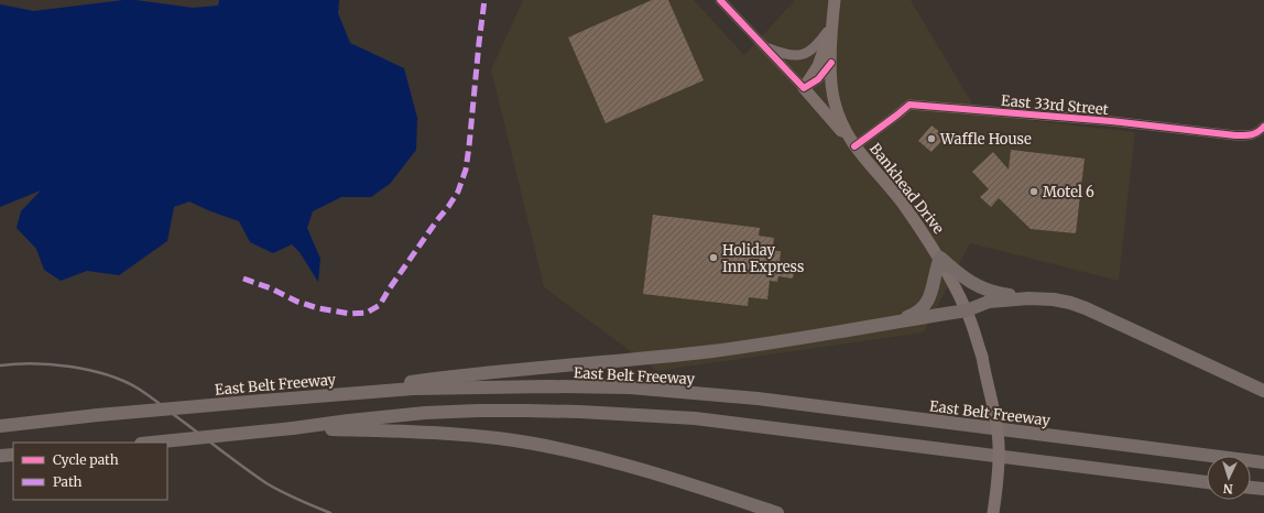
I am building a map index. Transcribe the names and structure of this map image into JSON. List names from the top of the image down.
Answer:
{
  "streets": {
    "highway": ["East Belt Freeway"],
    "main road": ["Bankhead Drive"],
    "street": ["East 33rd Street"]
  },
  "crossings": [
    ["East 33rd Street", "Bankhead Drive"]
  ],
  "places": ["Waffle House", "Motel 6", "Holiday Inn Express"],
  "legend": ["Cycle path", "Path"],
  "north": "bottom"
}
